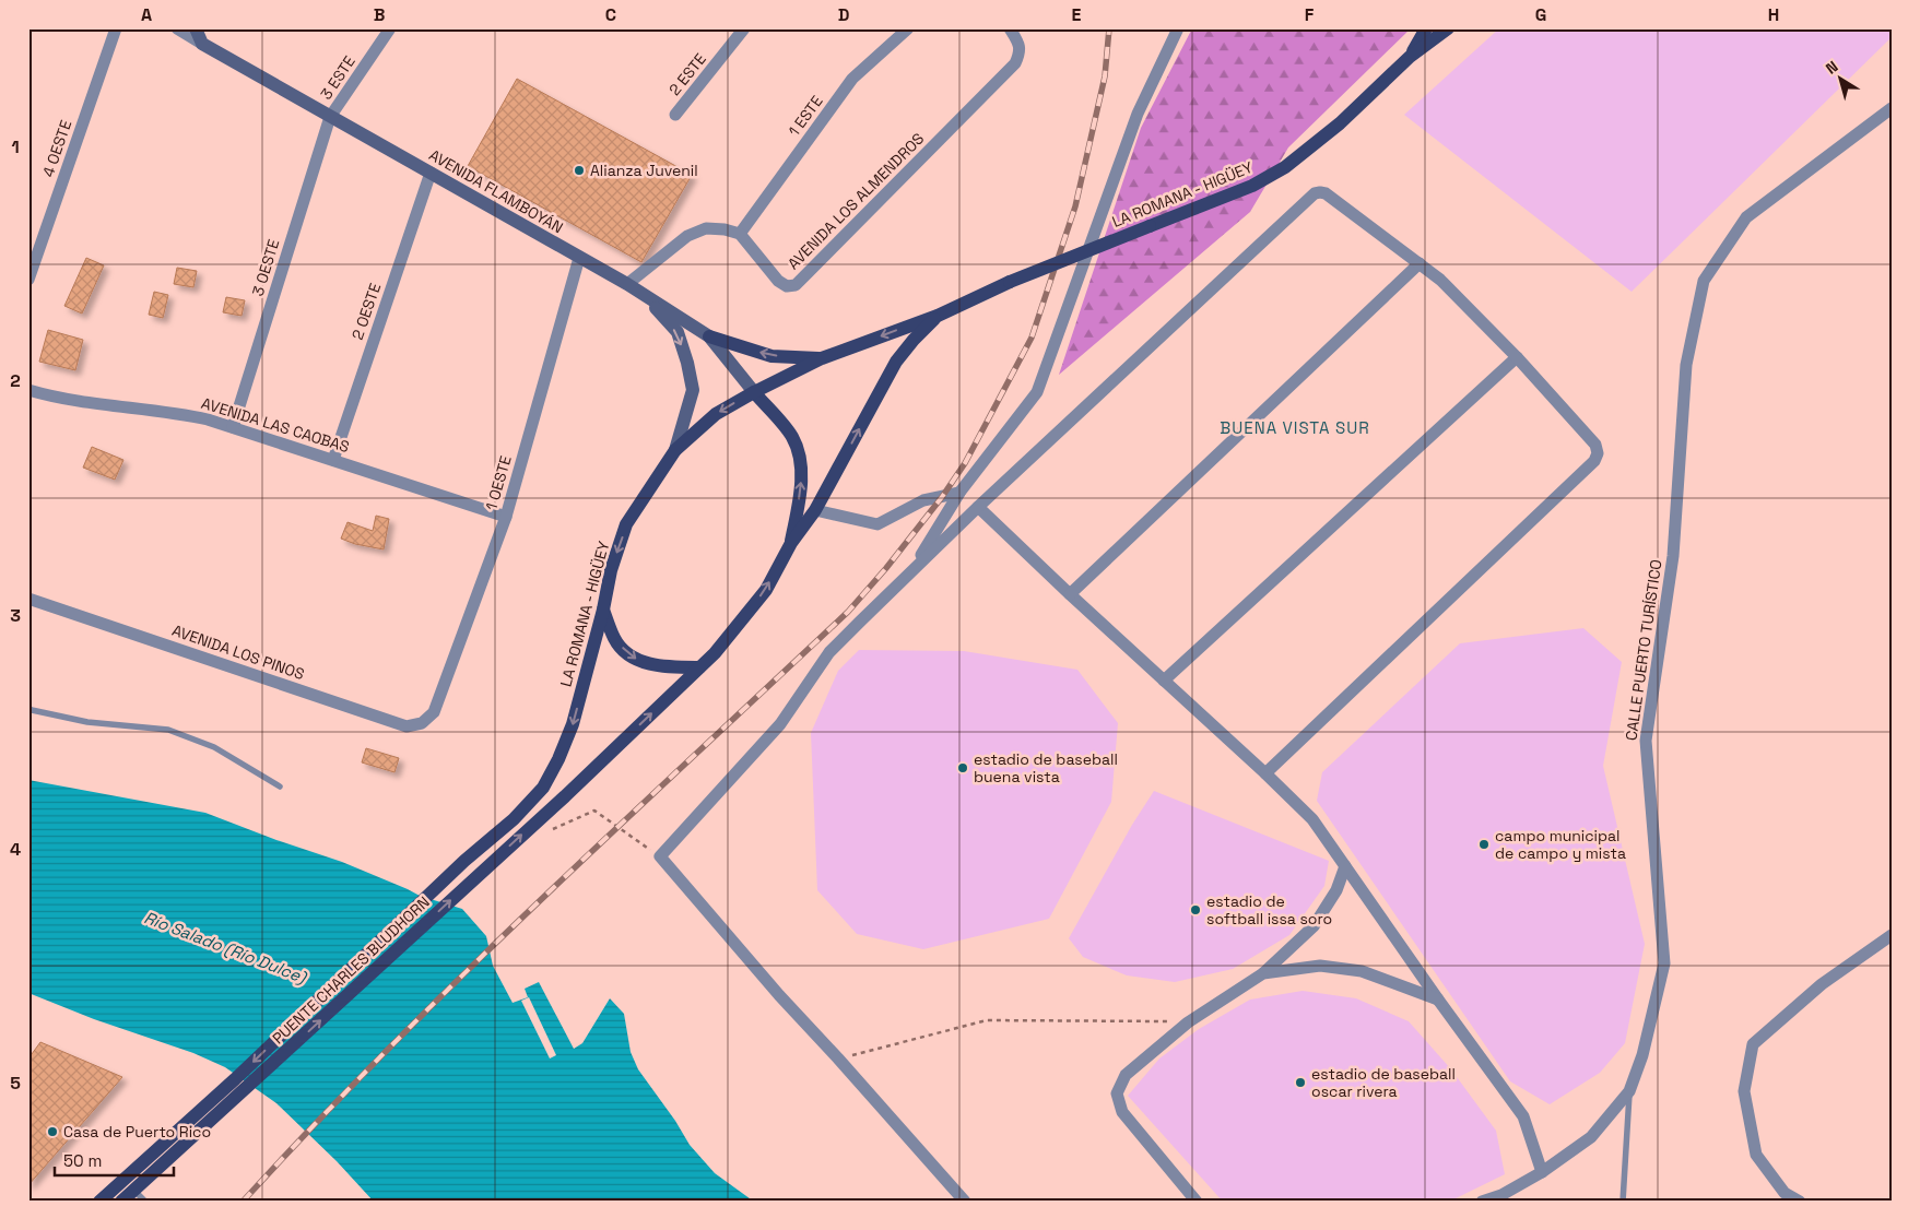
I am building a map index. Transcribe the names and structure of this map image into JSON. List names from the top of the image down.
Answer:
{
  "streets": {
    "main road": ["LA ROMANA - HIGÜEY", "PUENTE CHARLES BLUDHORN"],
    "street": [
      "2 ESTE",
      "3 ESTE",
      "1 ESTE",
      "4 OESTE",
      "AVENIDA FLAMBOYÁN",
      "AVENIDA LOS ALMENDROS",
      "3 OESTE",
      "2 OESTE",
      "AVENIDA LAS CAOBAS",
      "1 OESTE",
      "CALLE PUERTO TURÍSTICO",
      "AVENIDA LOS PINOS"
    ]
  },
  "crossings": [
    ["3 ESTE", "AVENIDA FLAMBOYÁN"],
    ["3 ESTE", "3 OESTE"],
    ["1 ESTE", "AVENIDA LOS ALMENDROS"],
    ["AVENIDA FLAMBOYÁN", "LA ROMANA - HIGÜEY"],
    ["AVENIDA FLAMBOYÁN", "3 OESTE"],
    ["AVENIDA FLAMBOYÁN", "2 OESTE"],
    ["AVENIDA FLAMBOYÁN", "1 OESTE"],
    ["LA ROMANA - HIGÜEY", "PUENTE CHARLES BLUDHORN"],
    ["3 OESTE", "AVENIDA LAS CAOBAS"],
    ["2 OESTE", "AVENIDA LAS CAOBAS"],
    ["AVENIDA LAS CAOBAS", "1 OESTE"],
    ["1 OESTE", "AVENIDA LOS PINOS"]
  ],
  "districts": ["BUENA VISTA SUR"],
  "water": ["Río Salado (Río Dulce)"],
  "places": [
    "Alianza Juvenil",
    "estadio de baseball buena vista",
    "campo municipal de campo y mista",
    "estadio de softball issa soro",
    "estadio de baseball oscar rivera",
    "Casa de Puerto Rico"
  ],
  "scale_bar": "50 m",
  "north": "top left",
  "grid": {
    "columns": [
      "A",
      "B",
      "C",
      "D",
      "E",
      "F",
      "G",
      "H"
    ],
    "rows": [
      "1",
      "2",
      "3",
      "4",
      "5"
    ]
  }
}
